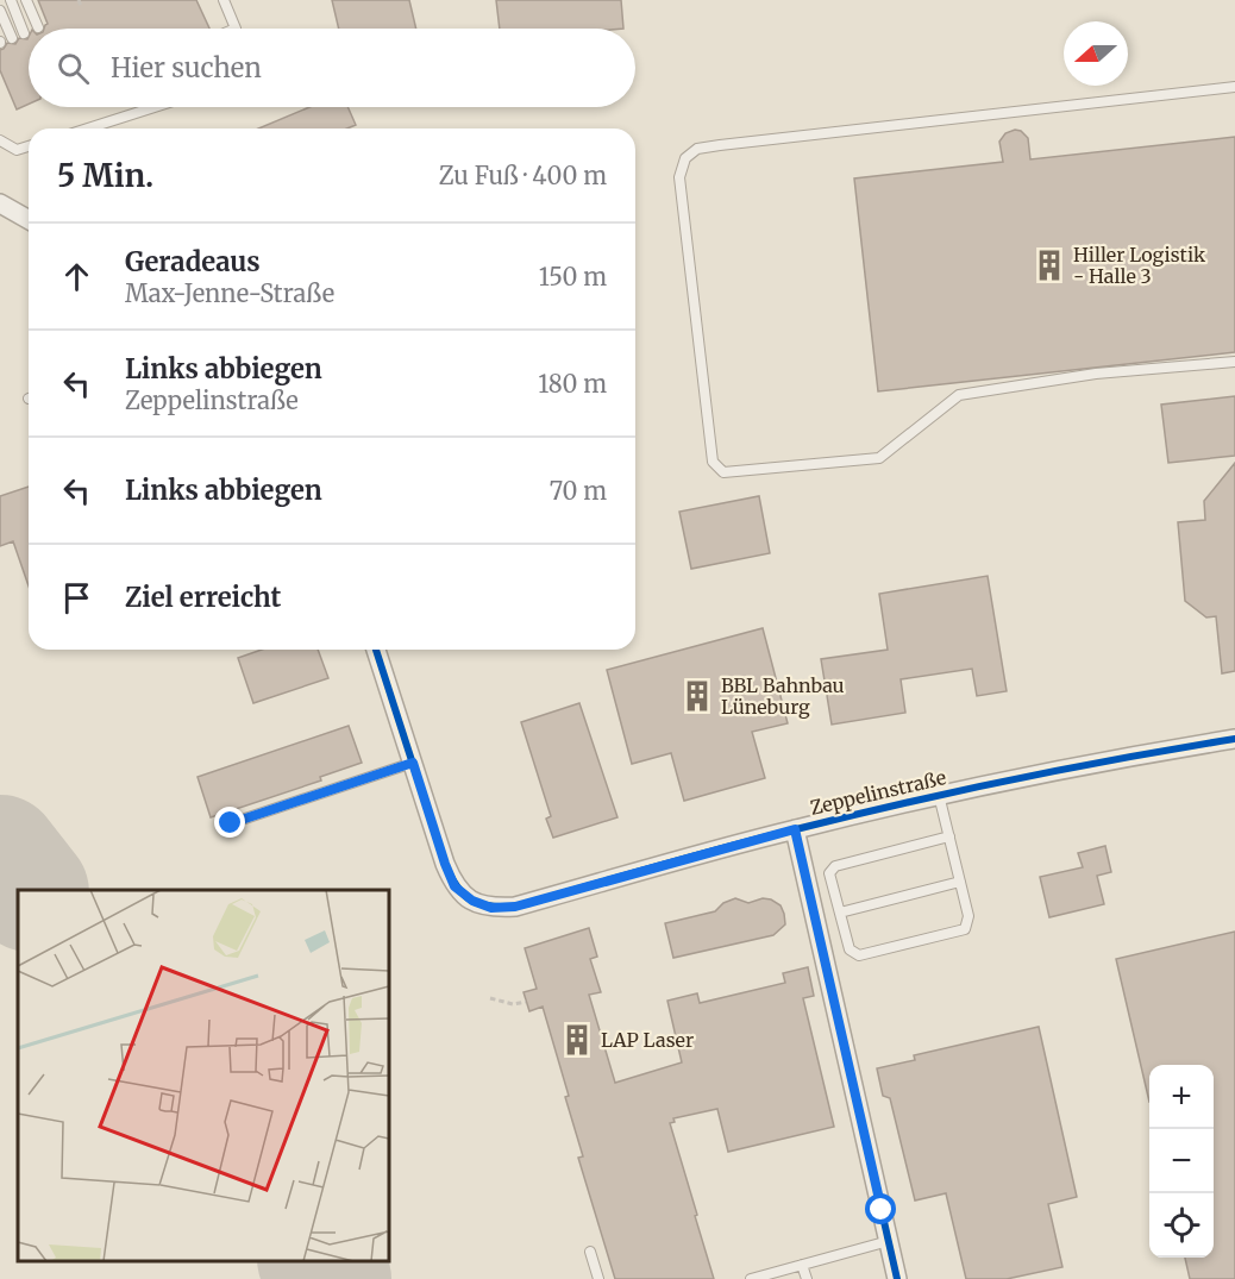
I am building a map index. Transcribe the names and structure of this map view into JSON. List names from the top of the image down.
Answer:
{
  "streets": {
    "street": ["Zeppelinstraße"]
  },
  "places": {
    "building": ["Hiller Logistik - Halle 3", "BBL Bahnbau Lüneburg", "LAP Laser"]
  },
  "north": "left",
  "page": {
    "search": "Hier suchen",
    "heading": ["5 Min.", "Zu Fuß · 400 m"],
    "list": [
      ["Geradeaus", "Max-Jenne-Straße", "150 m"],
      ["Links abbiegen", "Zeppelinstraße", "180 m"],
      ["Links abbiegen", "70 m"],
      "Ziel erreicht"
    ],
    "map_buttons": ["+", "−"]
  }
}
